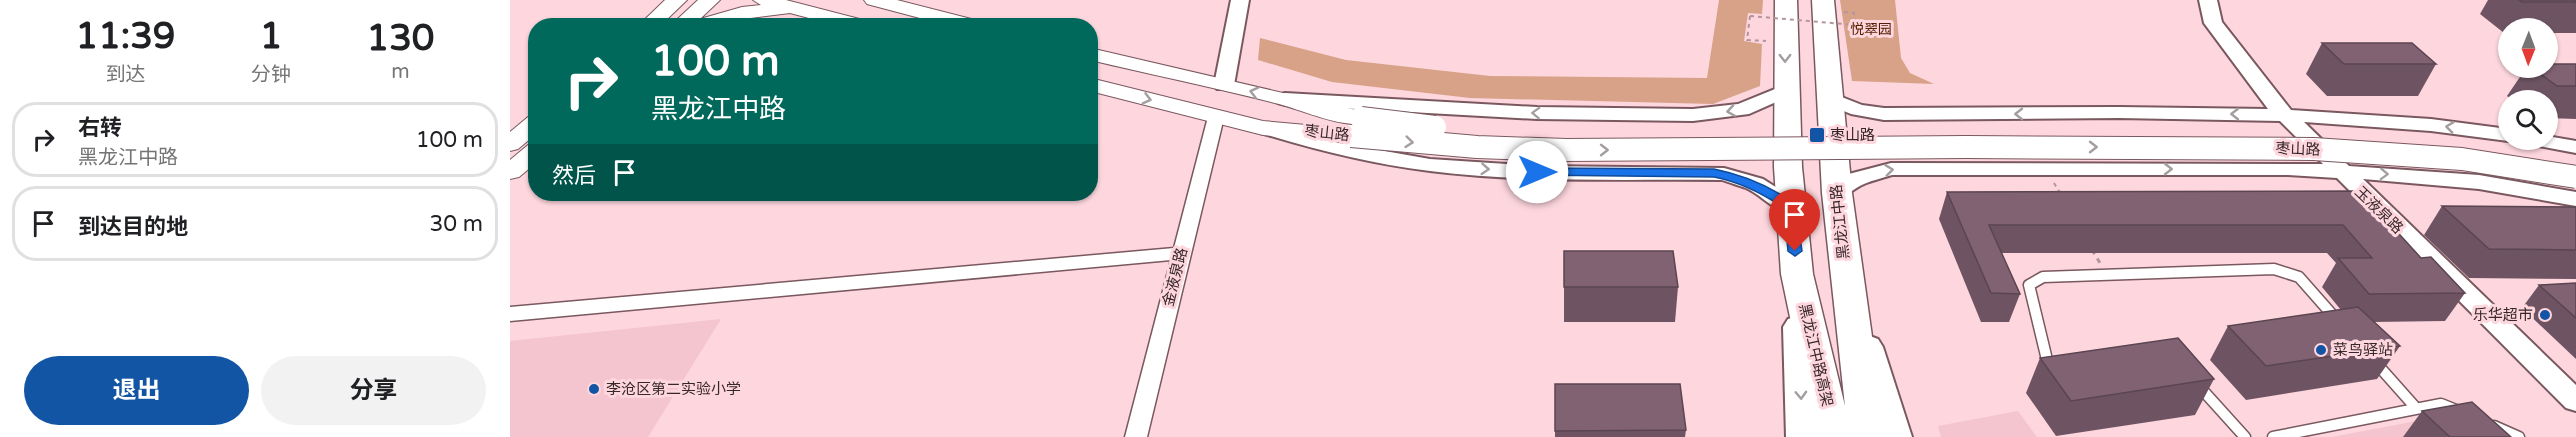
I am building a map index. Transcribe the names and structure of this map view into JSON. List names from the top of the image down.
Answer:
{
  "streets": {
    "highway": ["黑龙江中路", "黑龙江中路高架"],
    "main road": ["枣山路"],
    "street": ["玉液泉路", "金液泉路"]
  },
  "crossings": [
    ["枣山路", "玉液泉路"],
    ["枣山路", "黑龙江中路"],
    ["枣山路", "金液泉路"]
  ],
  "parks": ["悦翠园"],
  "places": {
    "transit": ["枣山路"],
    "other": ["乐华超市", "菜鸟驿站", "李沧区第二实验小学"]
  },
  "north": "bottom",
  "page": {
    "eta": [
      "11:39",
      "到达",
      "1",
      "分钟",
      "130",
      "m"
    ],
    "turn": ["100 m", "黑龙江中路"],
    "list": [
      {
        "name": "右转",
        "note": "黑龙江中路",
        "value": "100 m"
      },
      {
        "name": "到达目的地",
        "value": "30 m"
      }
    ],
    "then": "然后",
    "buttons": ["退出", "分享"]
  }
}
